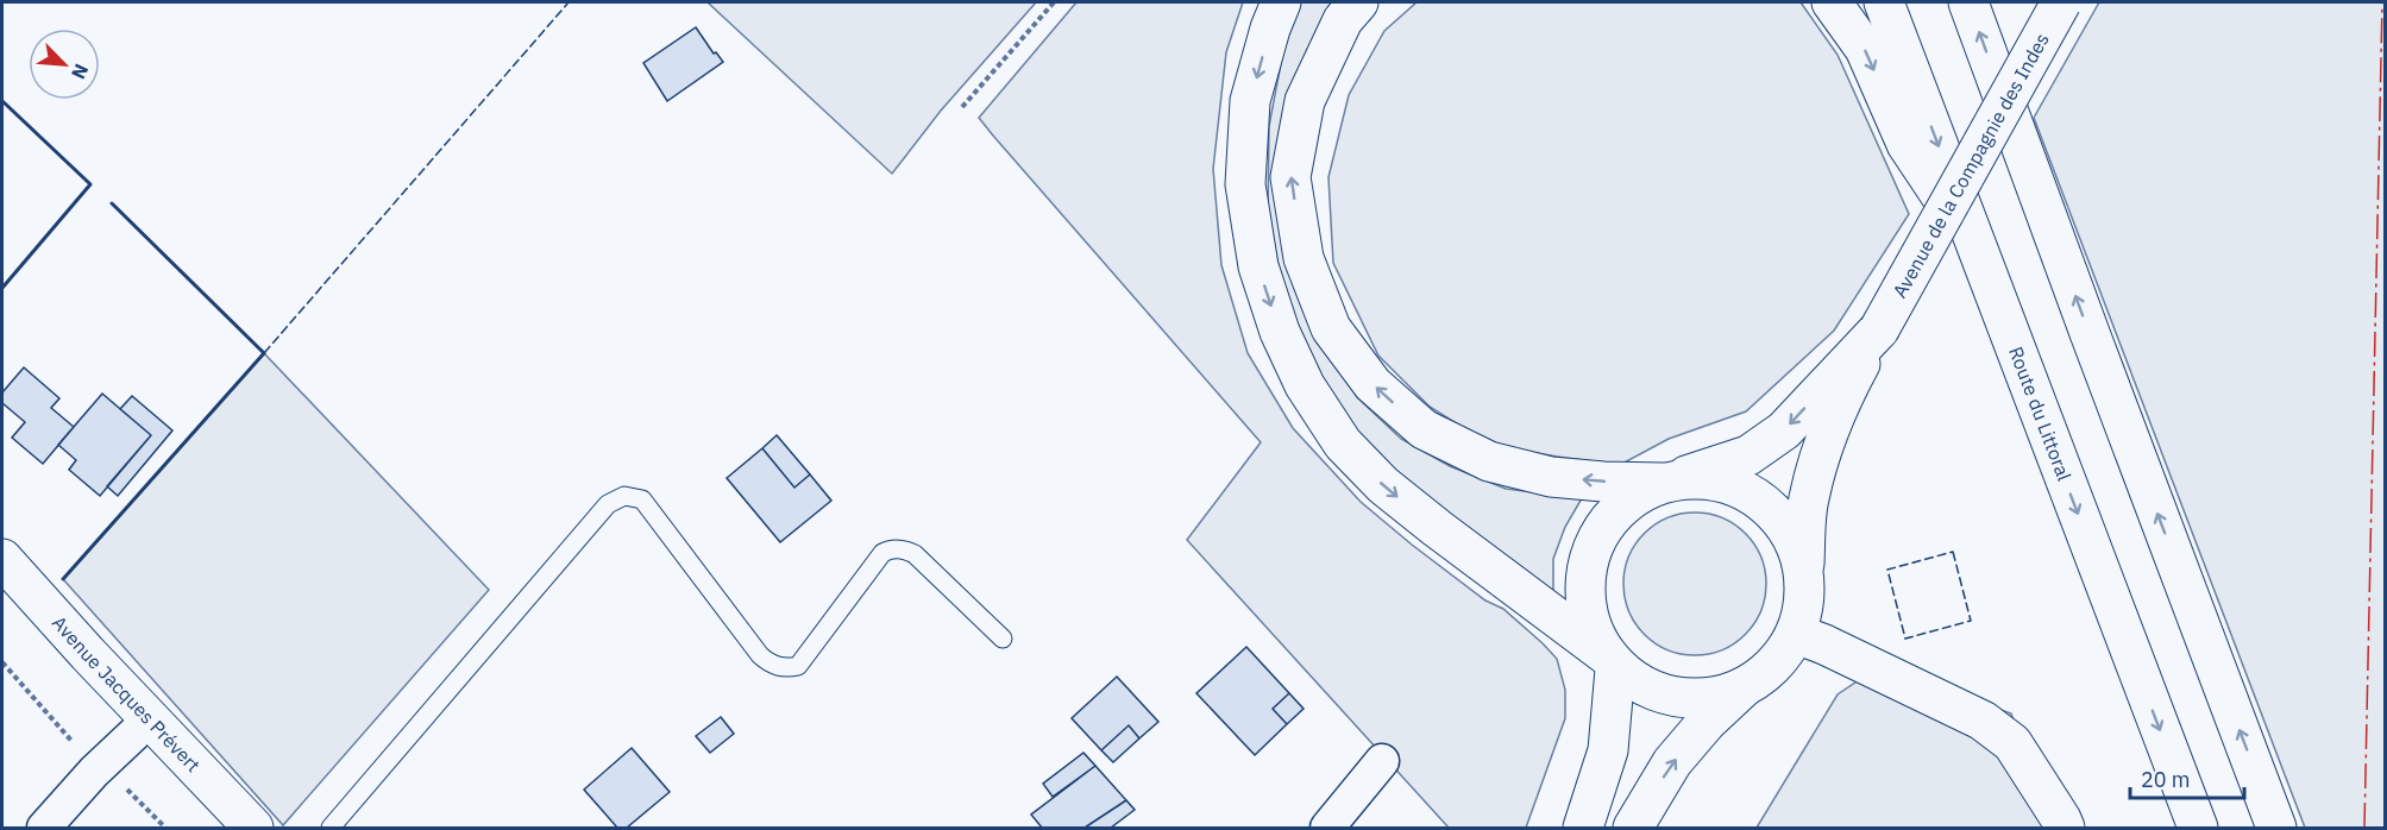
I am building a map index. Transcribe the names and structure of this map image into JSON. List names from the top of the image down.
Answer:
{
  "streets": {
    "main road": ["Avenue de la Compagnie des Indes", "Route du Littoral", "Avenue Jacques Prévert"]
  },
  "scale_bar": "20 m",
  "north": "bottom right"
}
